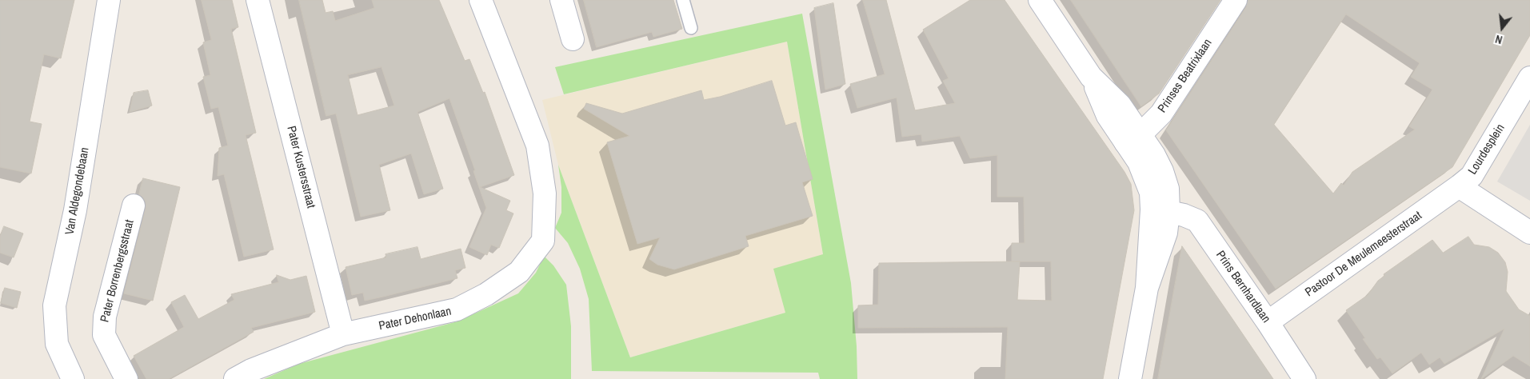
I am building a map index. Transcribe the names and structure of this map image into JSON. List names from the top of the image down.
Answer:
{
  "streets": {
    "street": [
      "Prinses Beatrixlaan",
      "Lourdesplein",
      "Pater Kustersstraat",
      "Van Aldegondebaan",
      "Pastoor De Meulemeesterstraat",
      "Pater Borrenbergsstraat",
      "Prins Bernhardlaan",
      "Pater Dehonlaan"
    ]
  },
  "crossings": [
    ["Lourdesplein", "Pastoor De Meulemeesterstraat"],
    ["Pater Kustersstraat", "Pater Dehonlaan"],
    ["Pastoor De Meulemeesterstraat", "Prins Bernhardlaan"]
  ],
  "north": "bottom"
}
